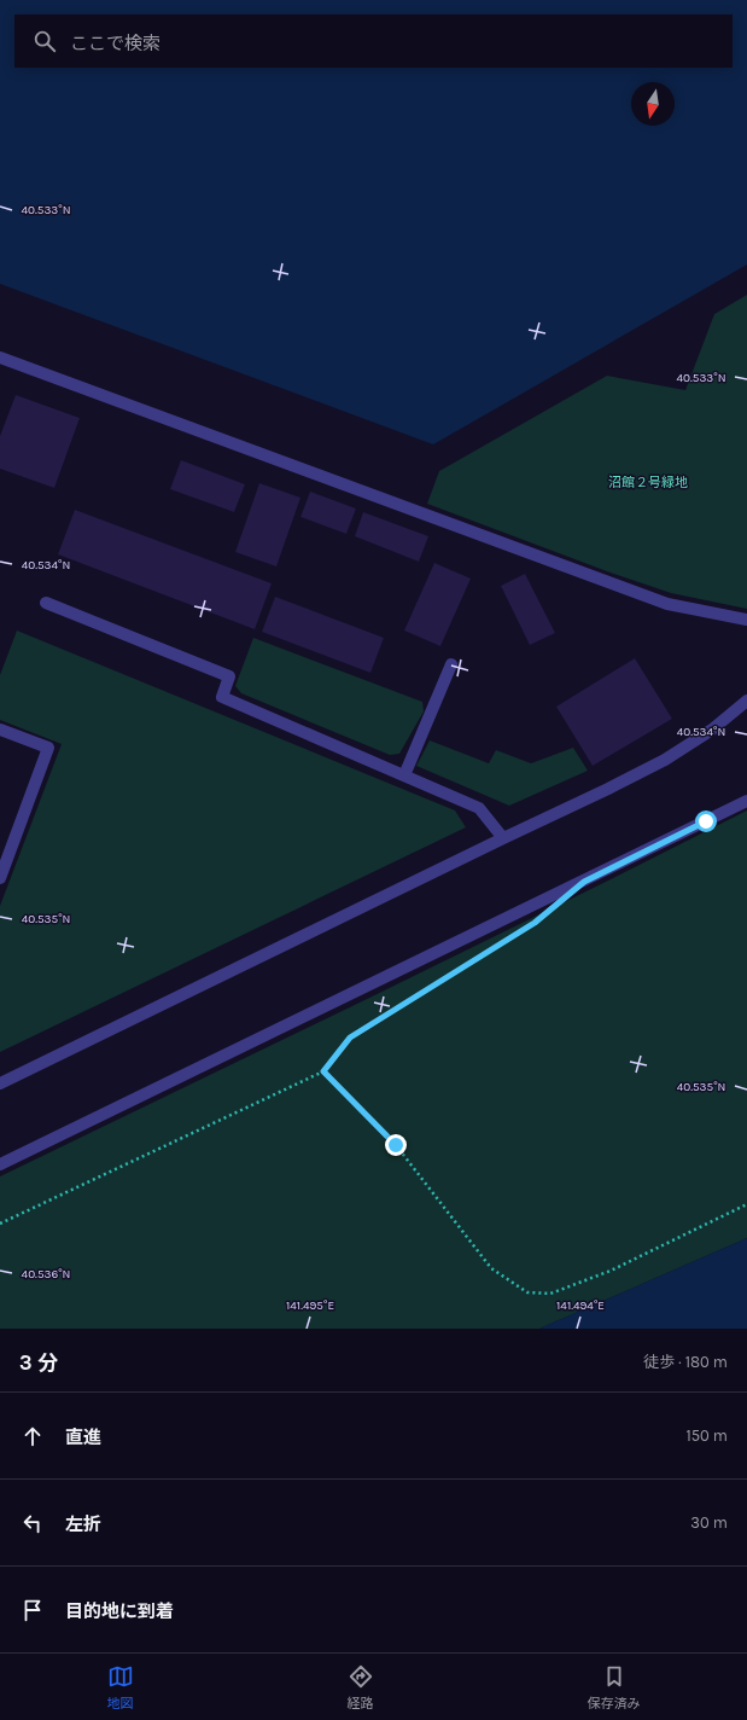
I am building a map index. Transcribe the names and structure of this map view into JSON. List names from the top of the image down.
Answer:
{
  "parks": ["沼館２号緑地"],
  "north": "bottom",
  "page": {
    "search": "ここで検索",
    "heading": ["3 分", "徒歩 · 180 m"],
    "list": [
      ["直進", "150 m"],
      ["左折", "30 m"],
      "目的地に到着"
    ],
    "nav": ["地図", "経路", "保存済み"]
  },
  "coordinates": [
    "40.533°N",
    "40.534°N",
    "40.535°N",
    "40.536°N",
    "141.495°E",
    "141.494°E"
  ]
}
